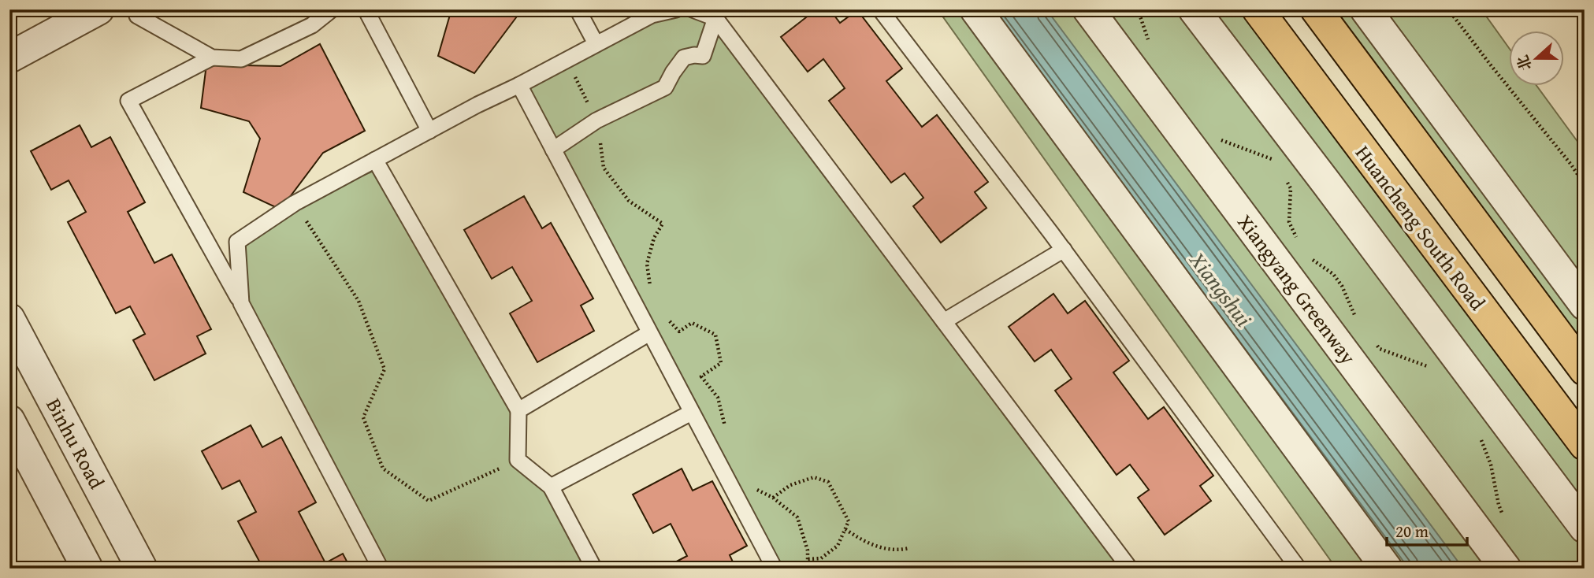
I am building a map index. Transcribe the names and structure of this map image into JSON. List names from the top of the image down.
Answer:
{
  "streets": {
    "highway": ["Huancheng South Road"],
    "street": ["Xiangyang Greenway", "Binhu Road"]
  },
  "water": ["Xiangshui"],
  "scale_bar": "20 m",
  "north": "left"
}
